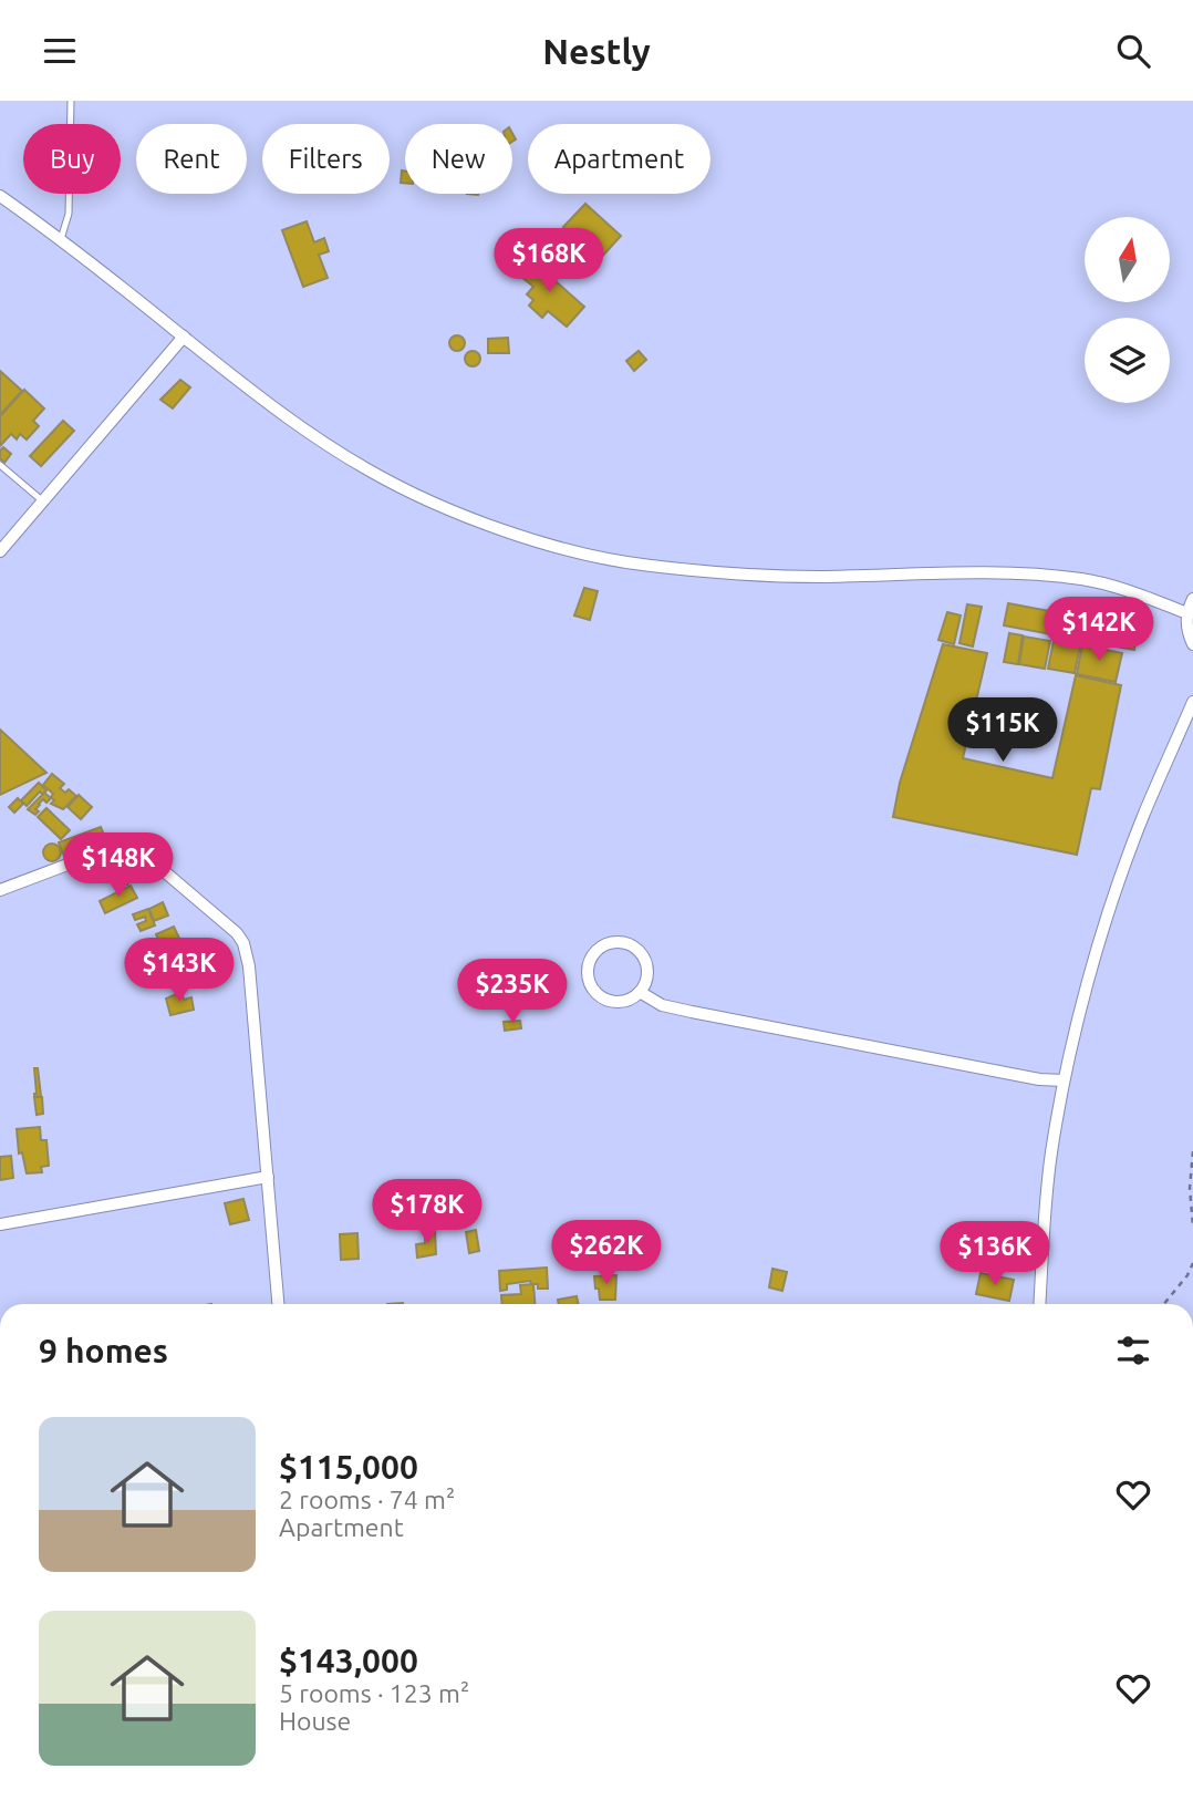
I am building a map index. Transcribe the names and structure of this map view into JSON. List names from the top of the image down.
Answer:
{
  "north": "top",
  "page": {
    "header": "Nestly",
    "chip": [
      "Buy",
      "Rent",
      "Filters",
      "New",
      "Apartment"
    ],
    "price": [
      "$168K",
      "$142K",
      "$115K",
      "$148K",
      "$143K",
      "$235K",
      "$178K",
      "$262K",
      "$136K"
    ],
    "heading": "9 homes",
    "list": [
      {
        "name": "$115,000",
        "note": "2 rooms · 74 m² · Apartment"
      },
      {
        "name": "$143,000",
        "note": "5 rooms · 123 m² · House"
      }
    ]
  }
}
